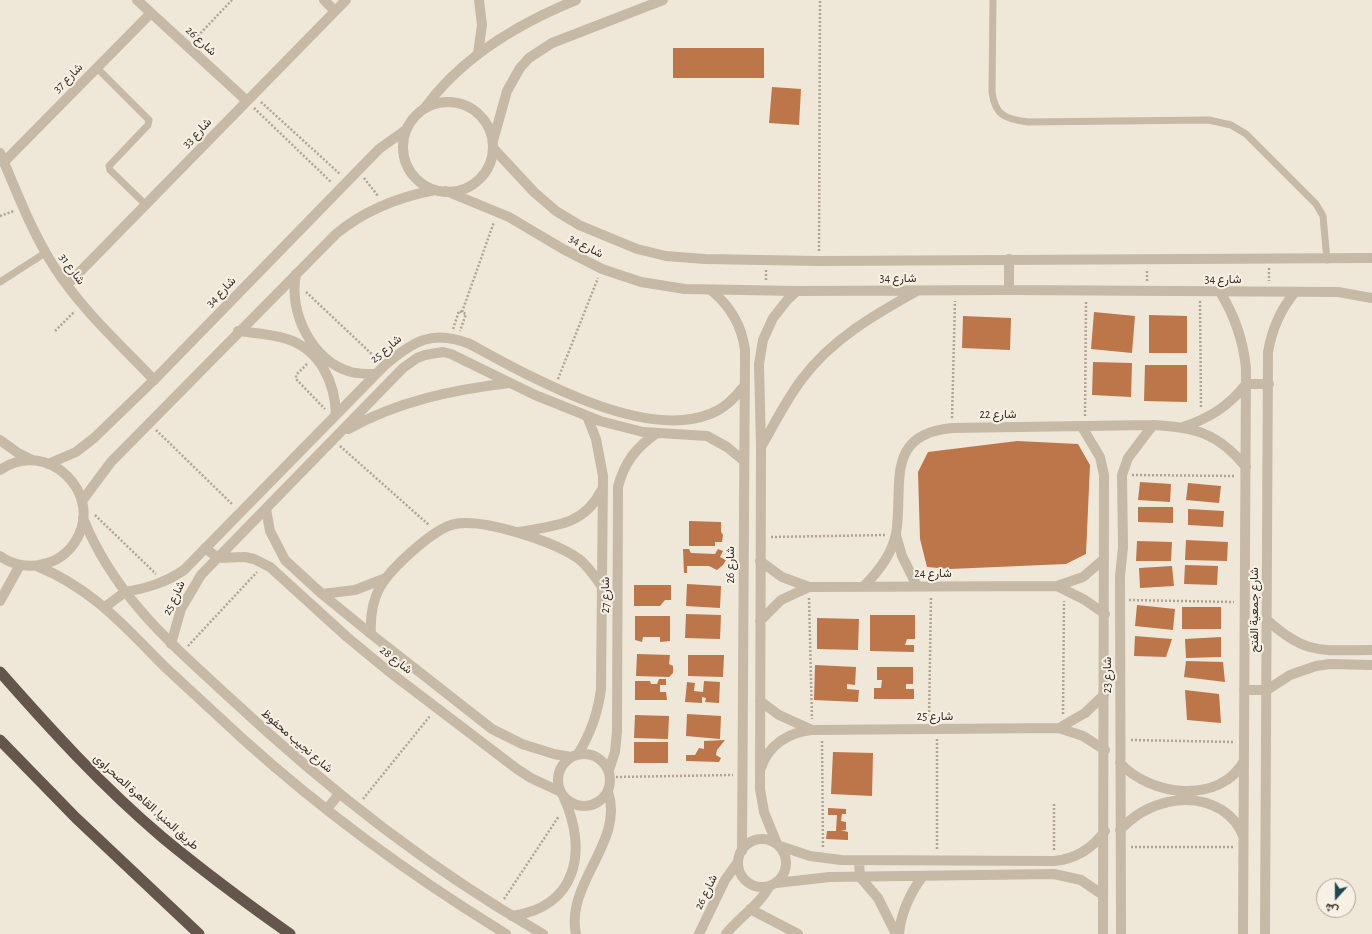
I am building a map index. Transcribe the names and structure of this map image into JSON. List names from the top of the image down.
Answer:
{
  "streets": {
    "highway": ["طريق المنيا, القاهرة الصحراوى"],
    "street": [
      "شارع 26",
      "شارع 37",
      "شارع 33",
      "شارع 34",
      "شارع 31",
      "شارع 25",
      "شارع 22",
      "شارع 24",
      "شارع 27",
      "شارع جمعية الفتح",
      "شارع 28",
      "شارع 23",
      "شارع نجيب محفوظ"
    ]
  },
  "crossings": [
    ["شارع 26", "شارع 37"],
    ["شارع 26", "شارع 33"],
    ["شارع 26", "شارع 34"],
    ["شارع 26", "شارع 25"],
    ["شارع 37", "شارع 31"],
    ["شارع 33", "شارع 31"],
    ["شارع 34", "شارع 31"],
    ["شارع 34", "شارع جمعية الفتح"],
    ["شارع 25", "شارع 27"],
    ["شارع 25", "شارع 28"],
    ["شارع 25", "شارع 23"],
    ["شارع 25", "شارع نجيب محفوظ"],
    ["شارع 22", "شارع 24"],
    ["شارع 22", "شارع جمعية الفتح"],
    ["شارع 22", "شارع 23"],
    ["شارع 24", "شارع 23"],
    ["شارع 27", "شارع 28"]
  ],
  "north": "bottom"
}
